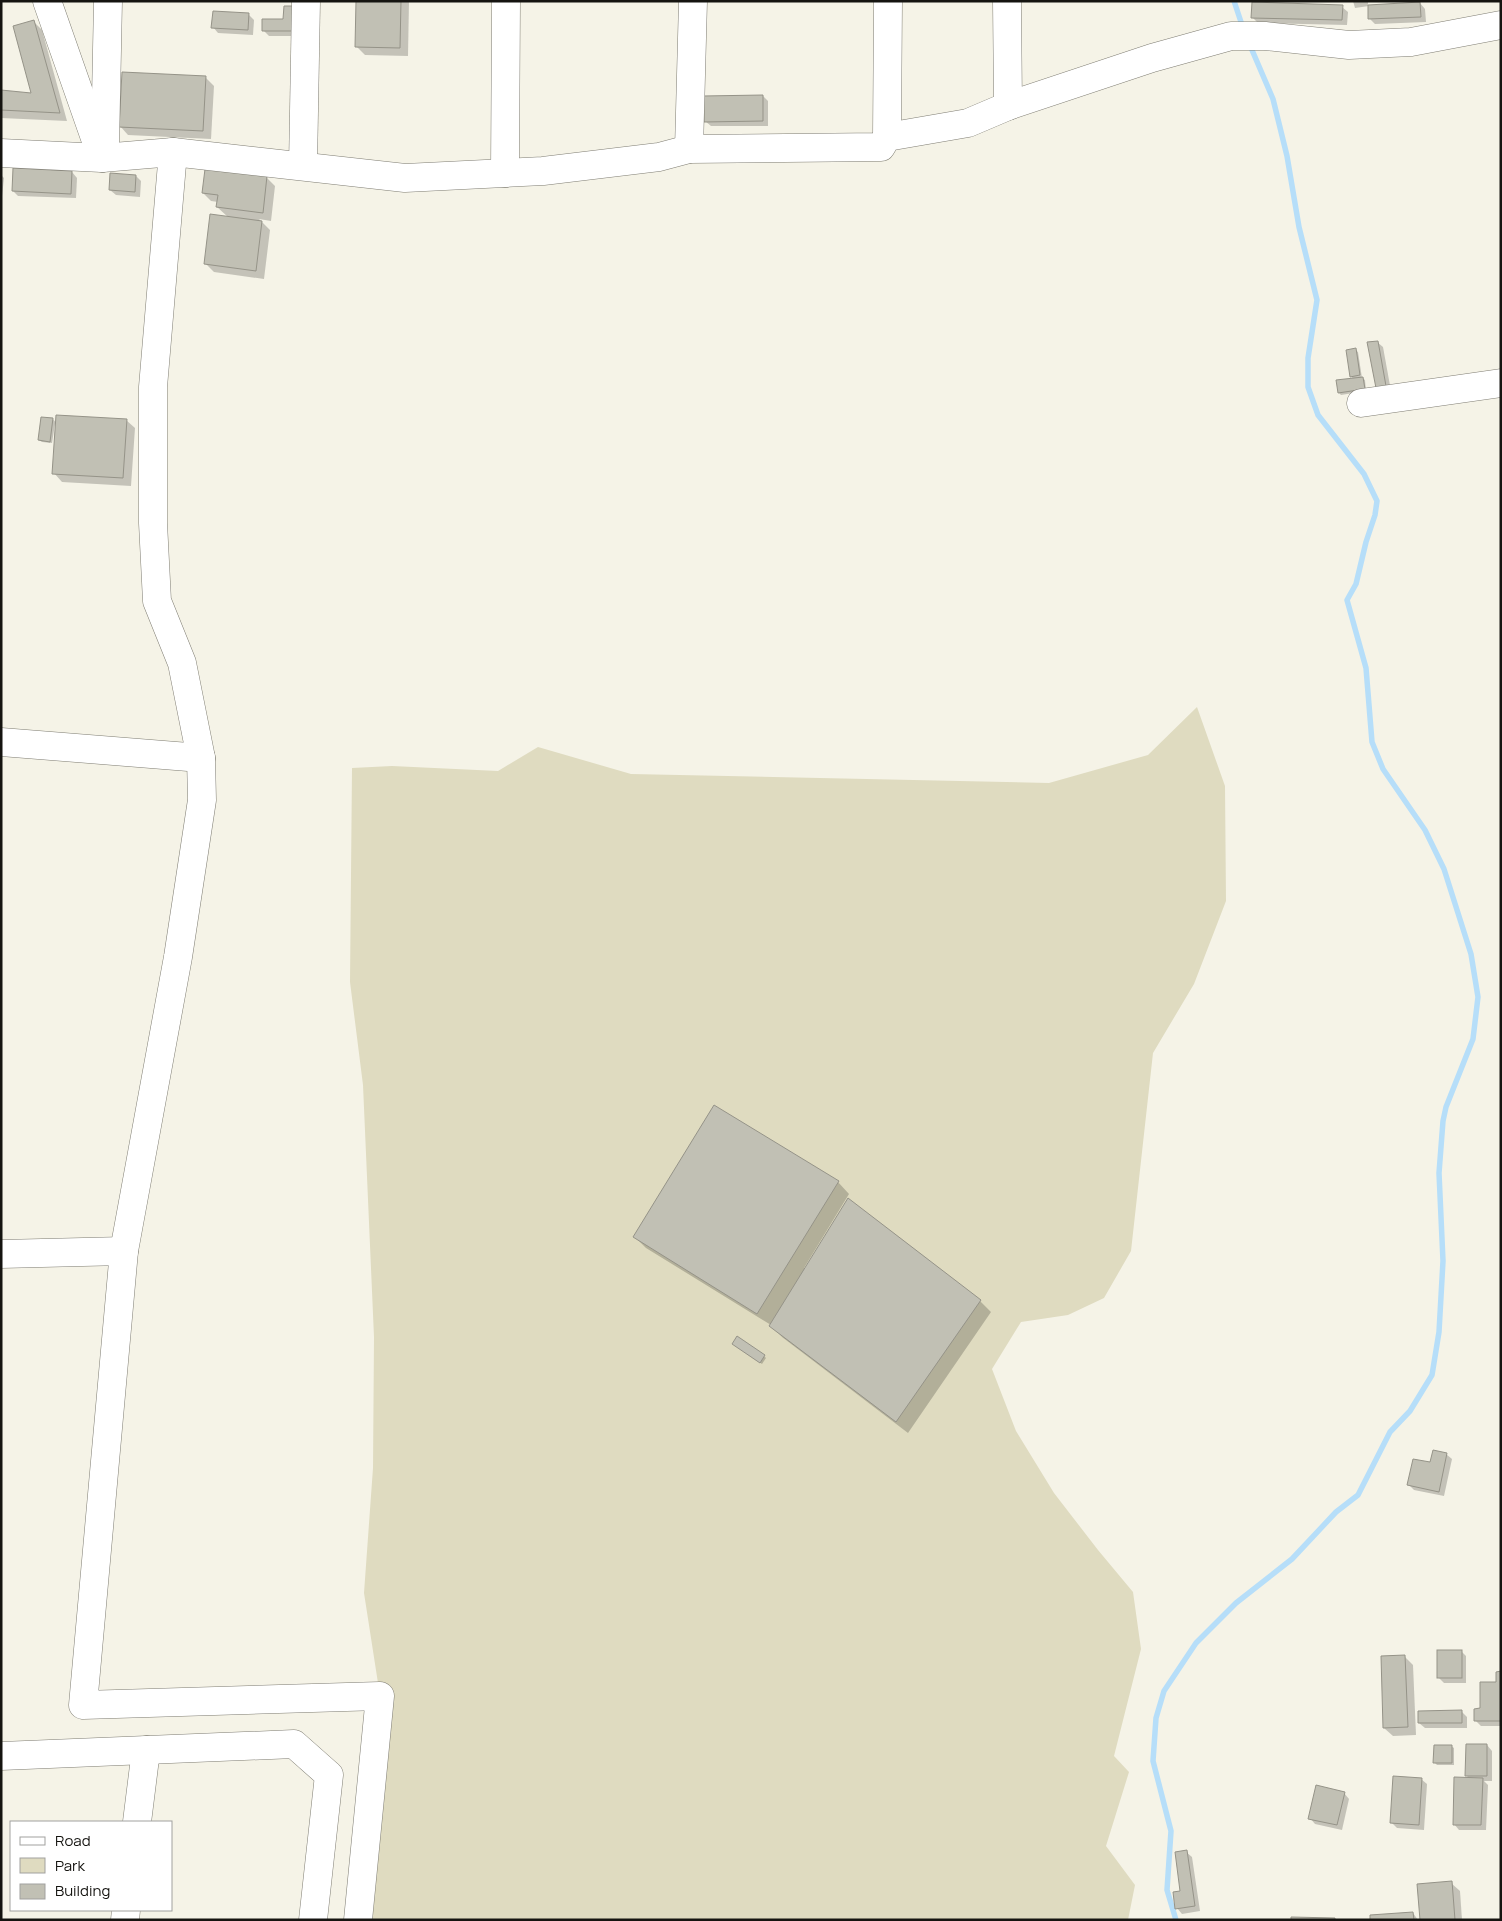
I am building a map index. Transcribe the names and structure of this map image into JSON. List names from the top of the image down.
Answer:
{
  "legend": ["Road", "Park", "Building"]
}
